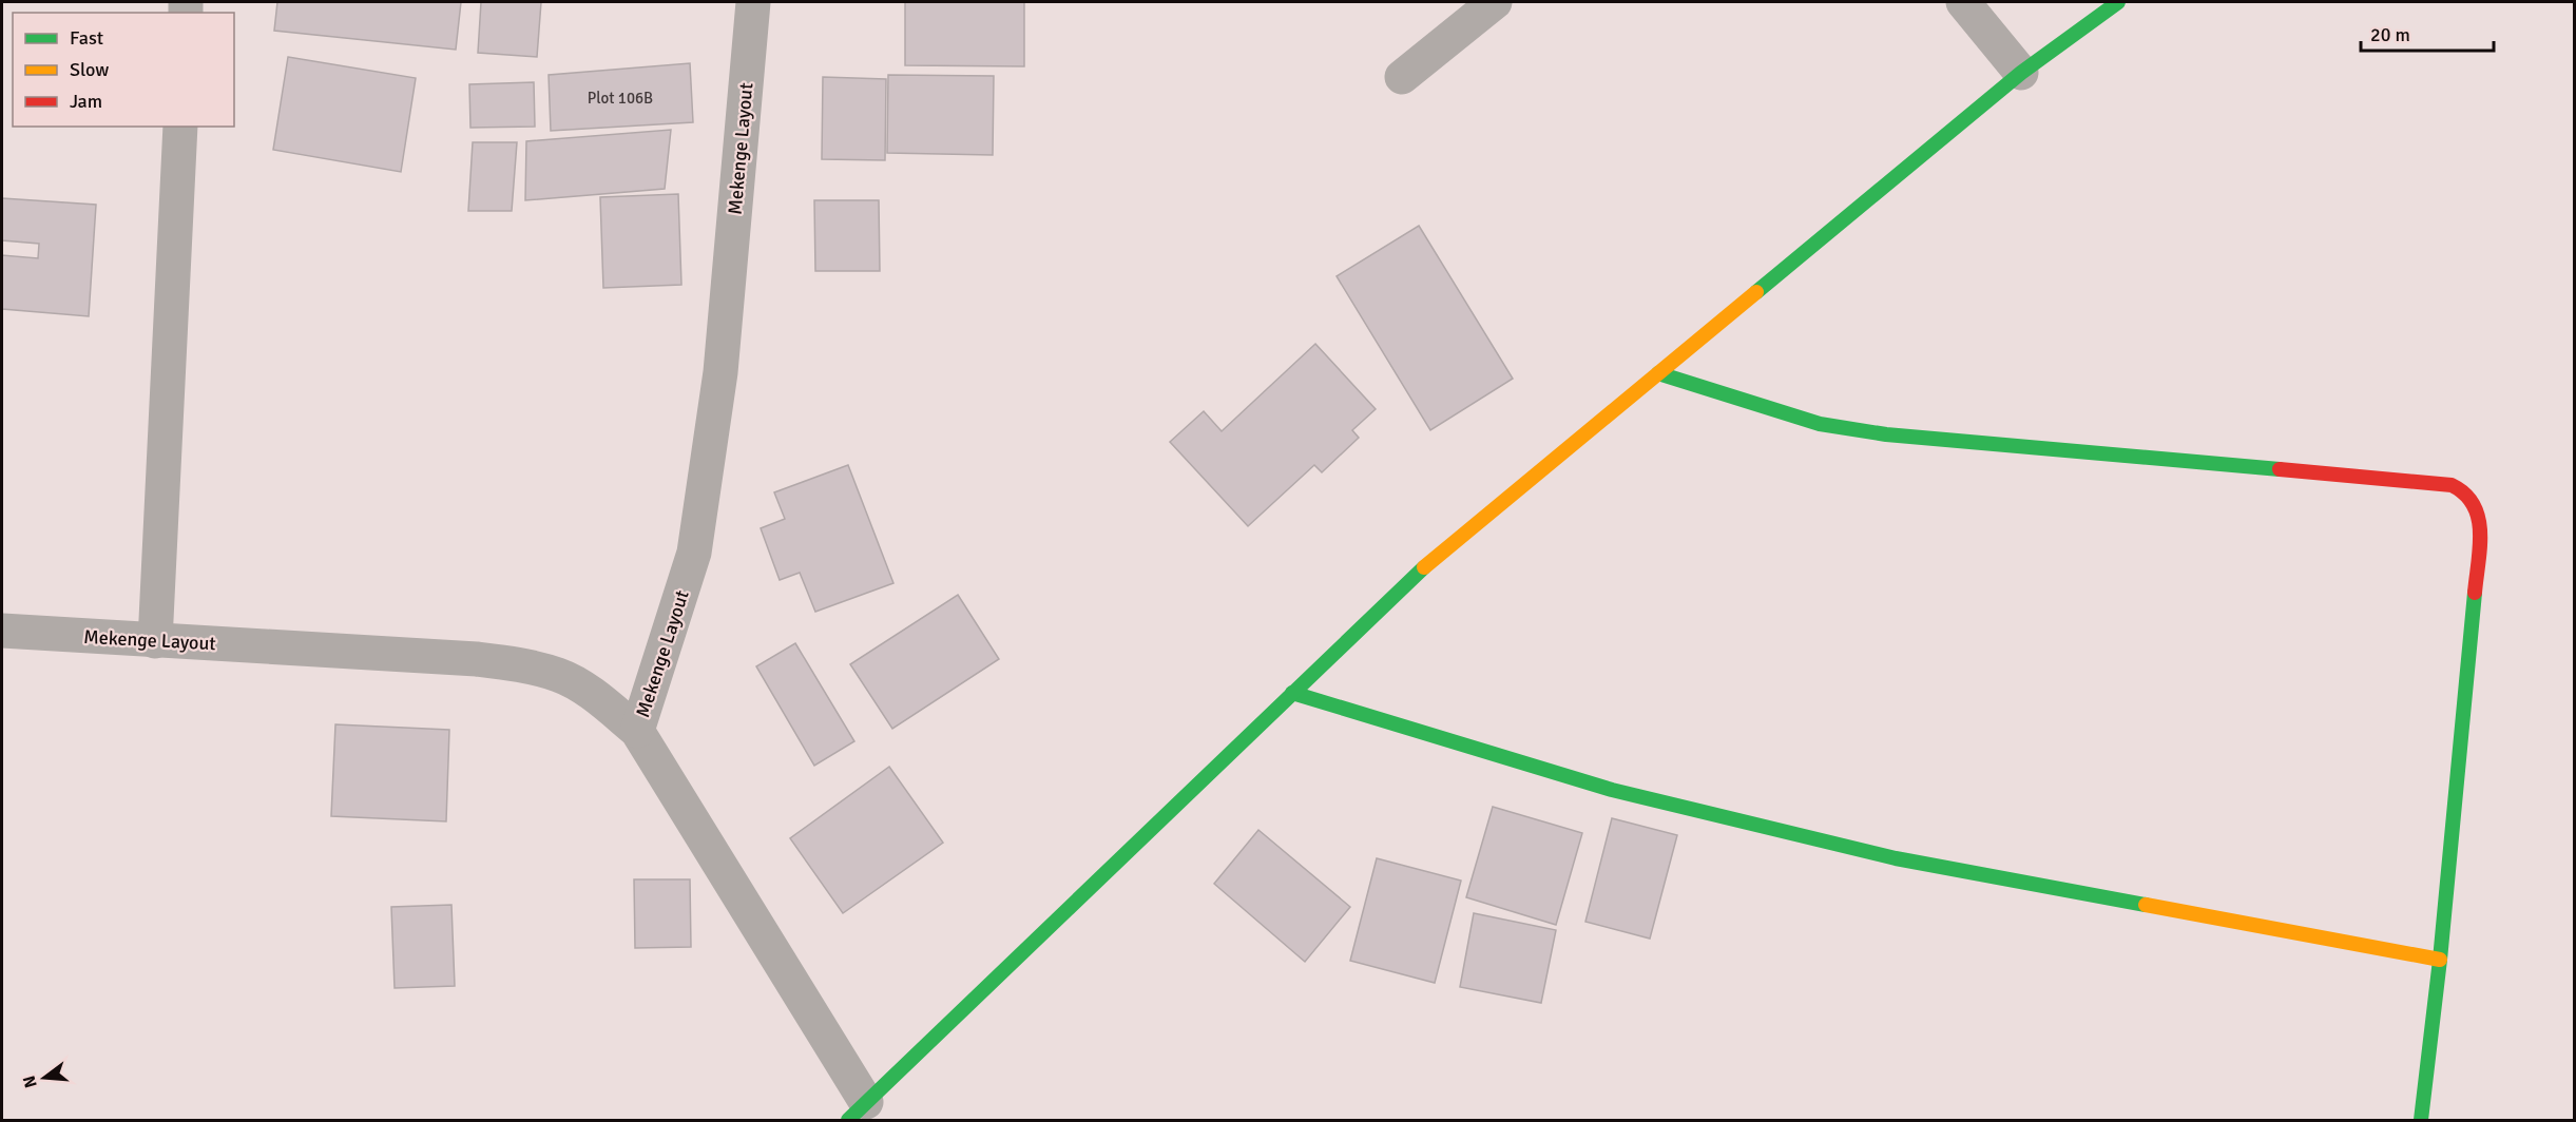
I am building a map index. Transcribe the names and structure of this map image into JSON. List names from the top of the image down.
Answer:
{
  "streets": {
    "street": ["Mekenge Layout"]
  },
  "house_numbers": ["Plot 106B"],
  "legend": ["Fast", "Slow", "Jam"],
  "scale_bar": "20 m",
  "north": "left"
}
